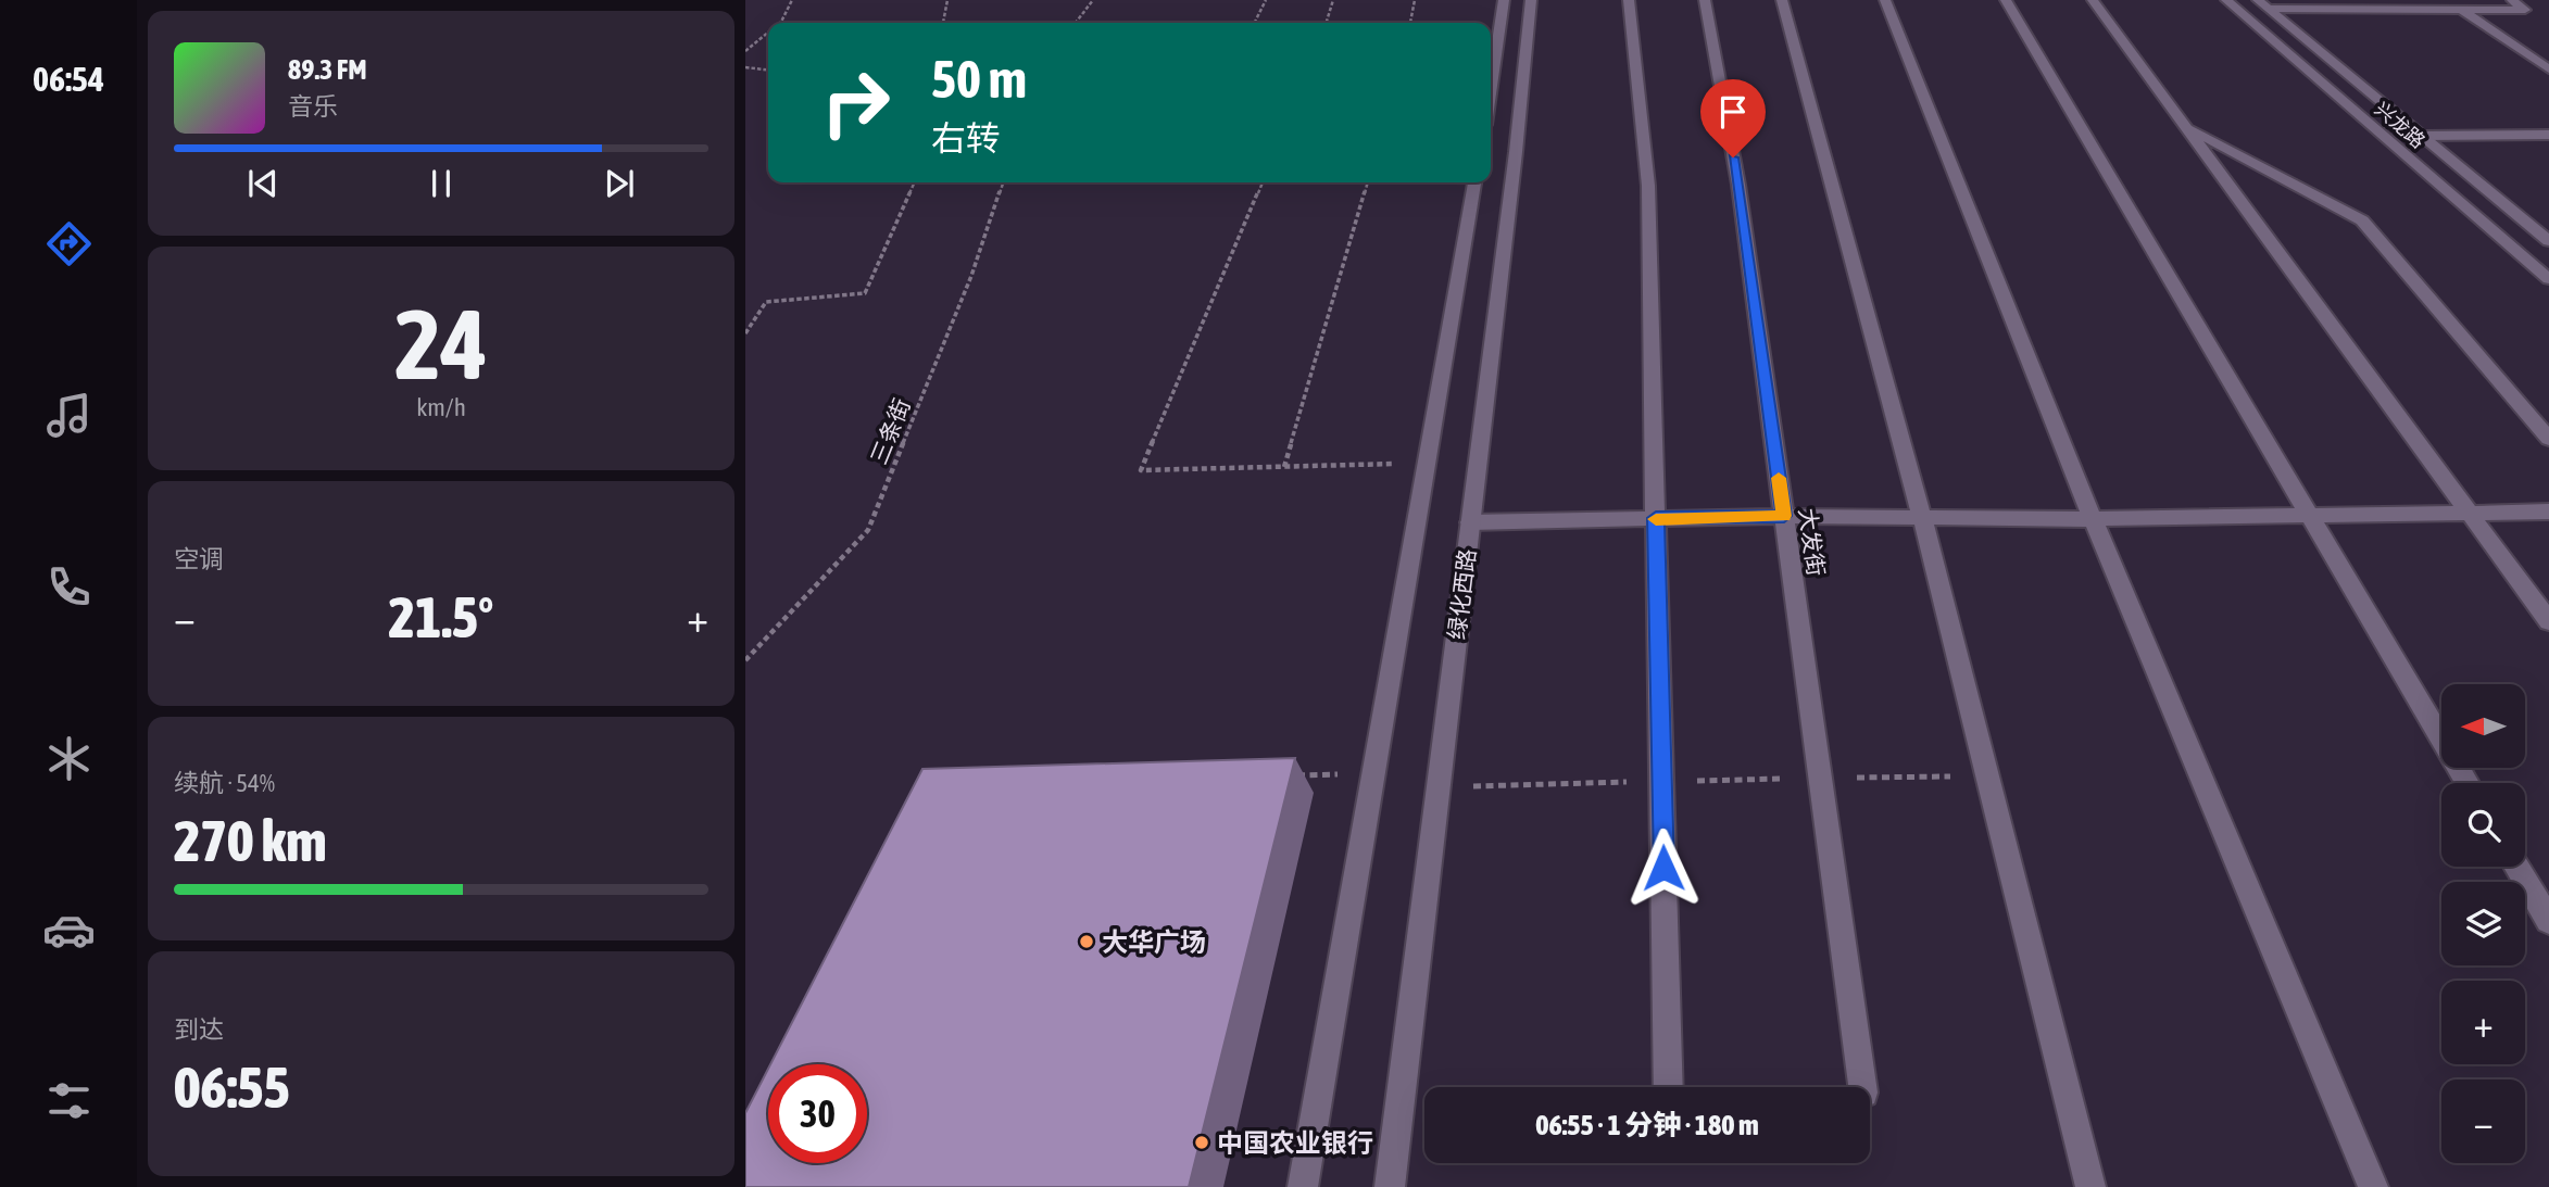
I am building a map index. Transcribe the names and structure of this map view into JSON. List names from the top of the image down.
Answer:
{
  "streets": {
    "street": ["兴龙路", "大发街", "绿化西路"],
    "path": ["三条街"]
  },
  "places": ["大华广场", "中国农业银行"],
  "north": "left",
  "page": {
    "tabs": "06:54",
    "turn": ["50 m", "右转"],
    "song": ["89.3 FM", "音乐"],
    "tile": [
      ["24", "km/h"],
      "空调",
      ["续航 · 54%", "270 km"],
      ["到达", "06:55"]
    ],
    "heat": ["−", "21.5°", "+"],
    "map_buttons": ["+", "−"],
    "limit": "30",
    "trip": "06:55 · 1 分钟 · 180 m"
  }
}
